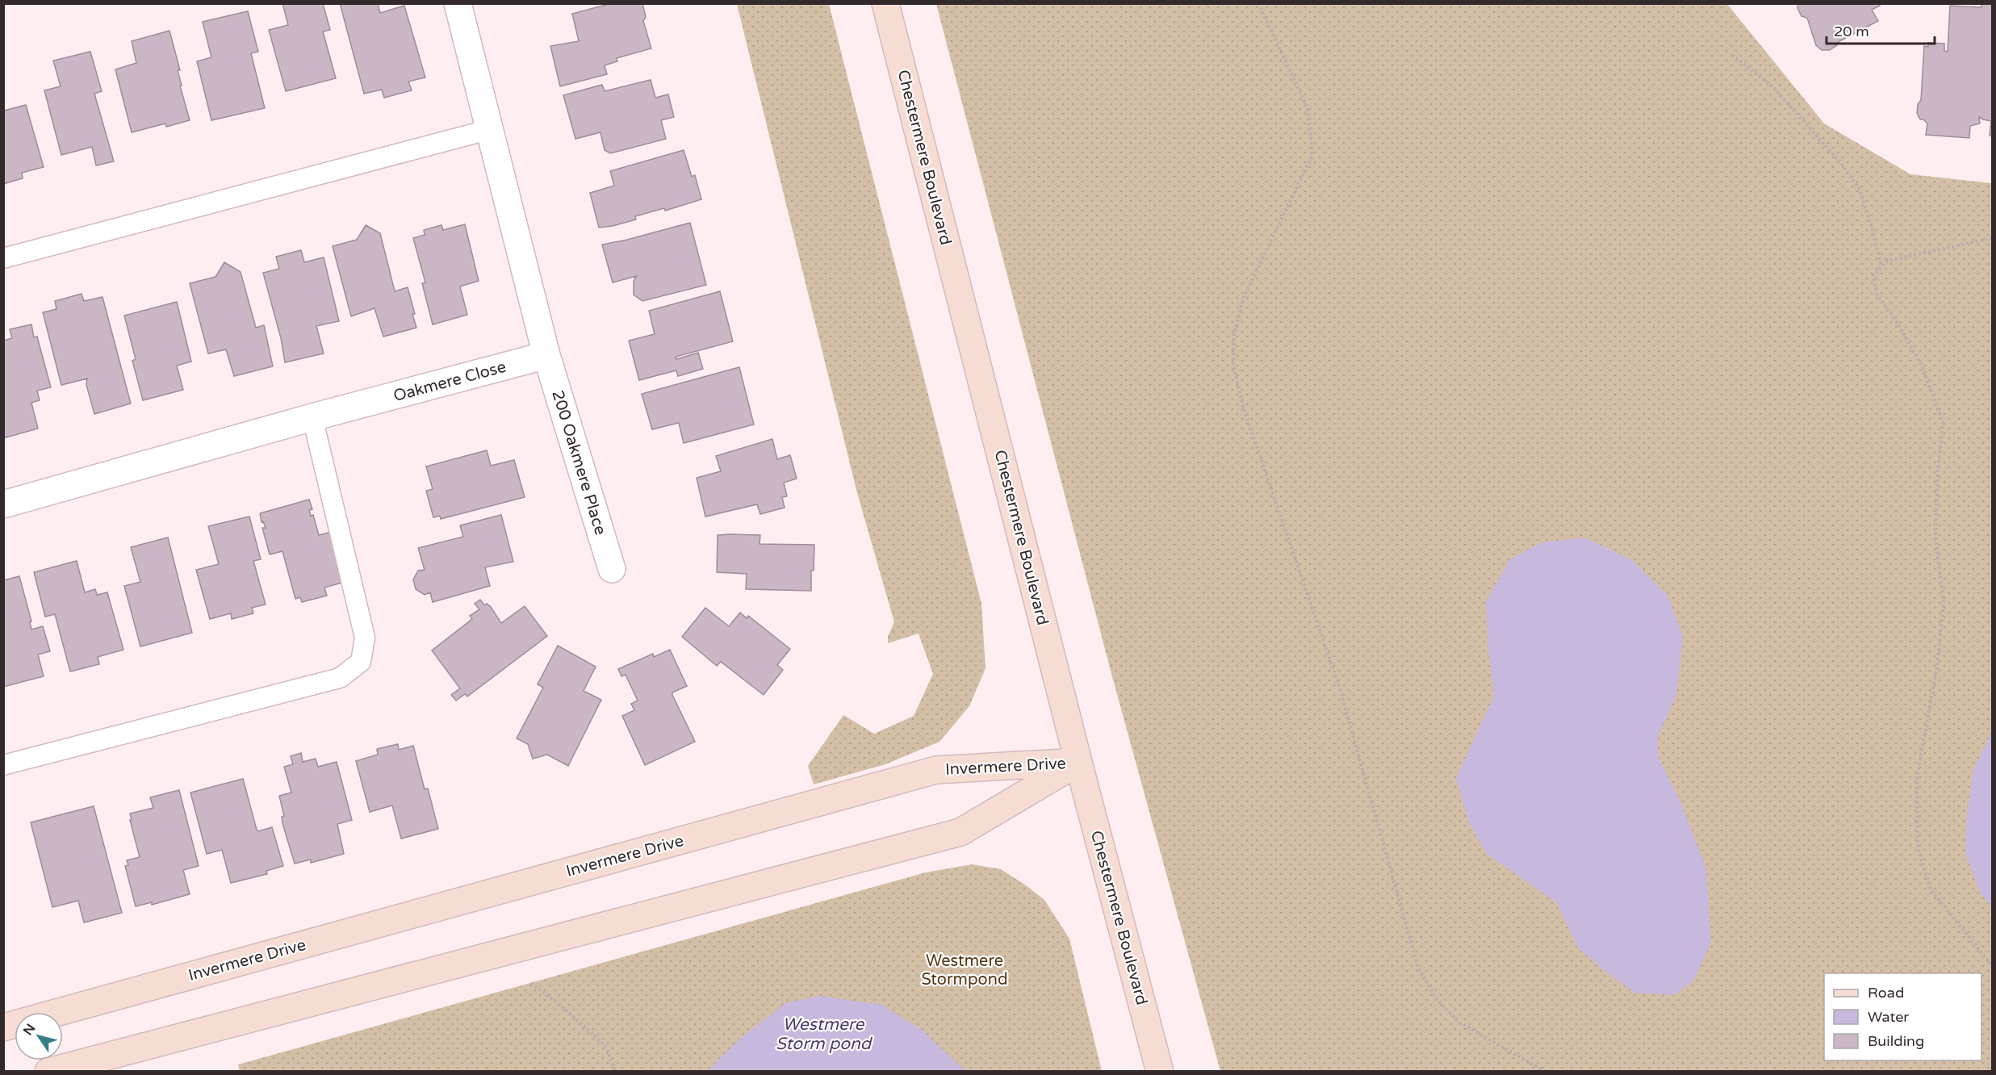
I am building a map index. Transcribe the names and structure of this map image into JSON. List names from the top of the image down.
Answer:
{
  "streets": {
    "street": [
      "Chestermere Boulevard",
      "Oakmere Close",
      "200 Oakmere Place",
      "Invermere Drive"
    ]
  },
  "crossings": [
    ["Chestermere Boulevard", "Invermere Drive"],
    ["Oakmere Close", "200 Oakmere Place"]
  ],
  "water": ["Westmere Storm pond"],
  "parks": ["Westmere Stormpond"],
  "legend": ["Road", "Water", "Building"],
  "scale_bar": "20 m",
  "north": "top left"
}
